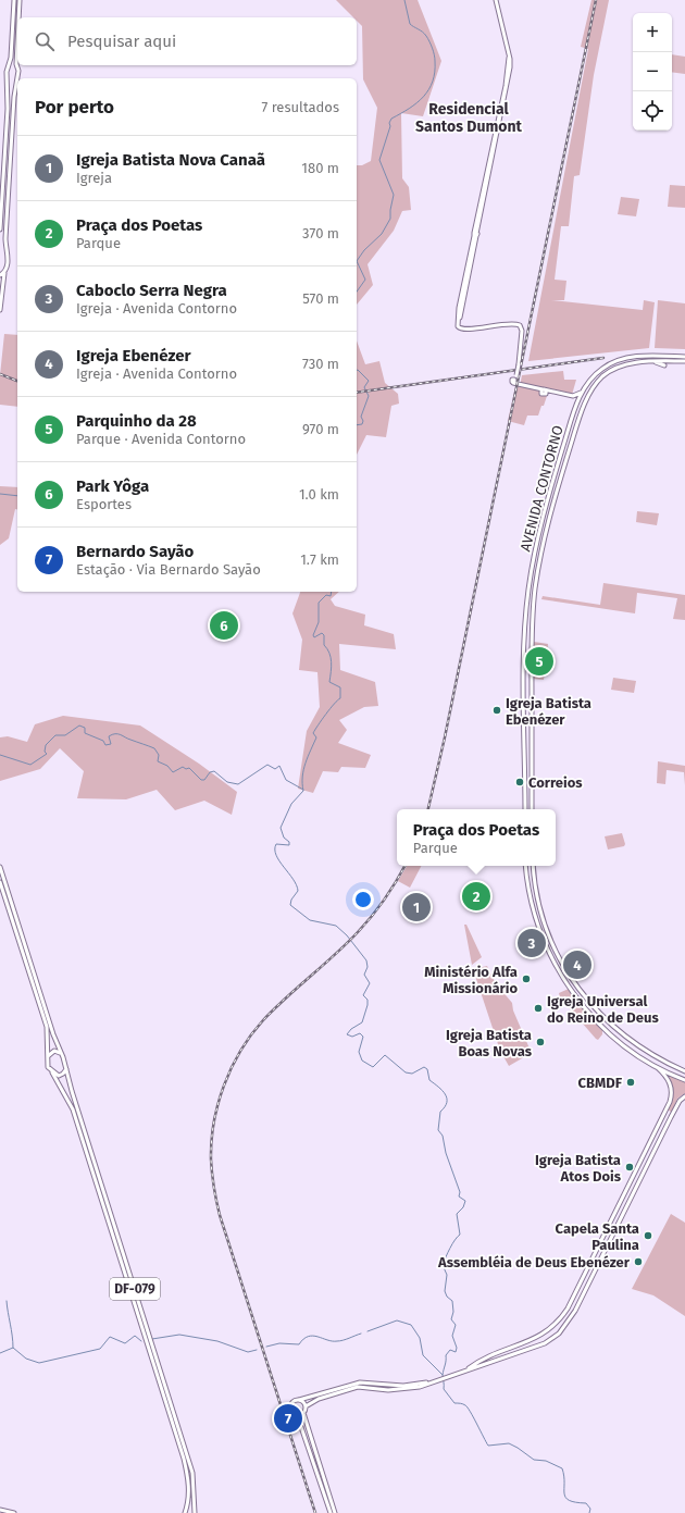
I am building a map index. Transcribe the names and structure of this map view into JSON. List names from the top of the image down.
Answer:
{
  "streets": {
    "main road": ["AVENIDA CONTORNO", "DF-079"]
  },
  "districts": ["Residencial Santos Dumont"],
  "places": [
    "Igreja Batista Ebenézer",
    "Correios",
    "Ministério Alfa Missionário",
    "Igreja Universal do Reino de Deus",
    "Igreja Batista Boas Novas",
    "CBMDF",
    "Igreja Batista Atos Dois",
    "Capela Santa Paulina",
    "Assembléia de Deus Ebenézer"
  ],
  "page": {
    "map_buttons": ["+", "−"],
    "search": "Pesquisar aqui",
    "heading": ["Por perto", "7 resultados"],
    "list": [
      {
        "mark": "1",
        "name": "Igreja Batista Nova Canaã",
        "note": "Igreja",
        "value": "180 m"
      },
      {
        "mark": "2",
        "name": "Praça dos Poetas",
        "note": "Parque",
        "value": "370 m"
      },
      {
        "mark": "3",
        "name": "Caboclo Serra Negra",
        "note": "Igreja · Avenida Contorno",
        "value": "570 m"
      },
      {
        "mark": "4",
        "name": "Igreja Ebenézer",
        "note": "Igreja · Avenida Contorno",
        "value": "730 m"
      },
      {
        "mark": "5",
        "name": "Parquinho da 28",
        "note": "Parque · Avenida Contorno",
        "value": "970 m"
      },
      {
        "mark": "6",
        "name": "Park Yôga",
        "note": "Esportes",
        "value": "1.0 km"
      },
      {
        "mark": "7",
        "name": "Bernardo Sayão",
        "note": "Estação · Via Bernardo Sayão",
        "value": "1.7 km"
      }
    ],
    "pins": [
      "6",
      "5",
      "2",
      "1",
      "3",
      "4",
      "7"
    ],
    "popup": ["Praça dos Poetas", "Parque"]
  }
}
